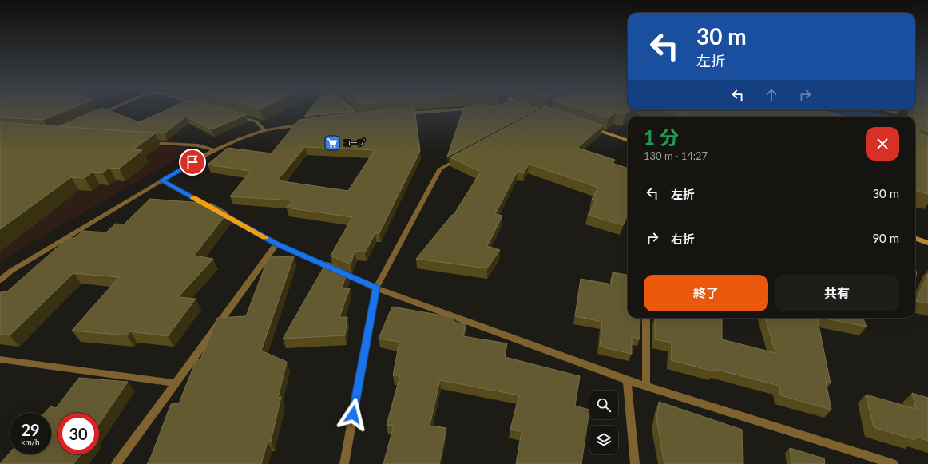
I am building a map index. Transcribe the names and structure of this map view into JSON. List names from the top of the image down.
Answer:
{
  "places": {
    "supermarket": ["コープ"]
  },
  "page": {
    "turn": ["30 m", "左折"],
    "heading": ["1 分", "130 m · 14:27"],
    "list": [
      {
        "name": "左折",
        "value": "30 m"
      },
      {
        "name": "右折",
        "value": "90 m"
      }
    ],
    "buttons": ["終了", "共有"],
    "speed": "29 km/h",
    "limit": "30"
  }
}
